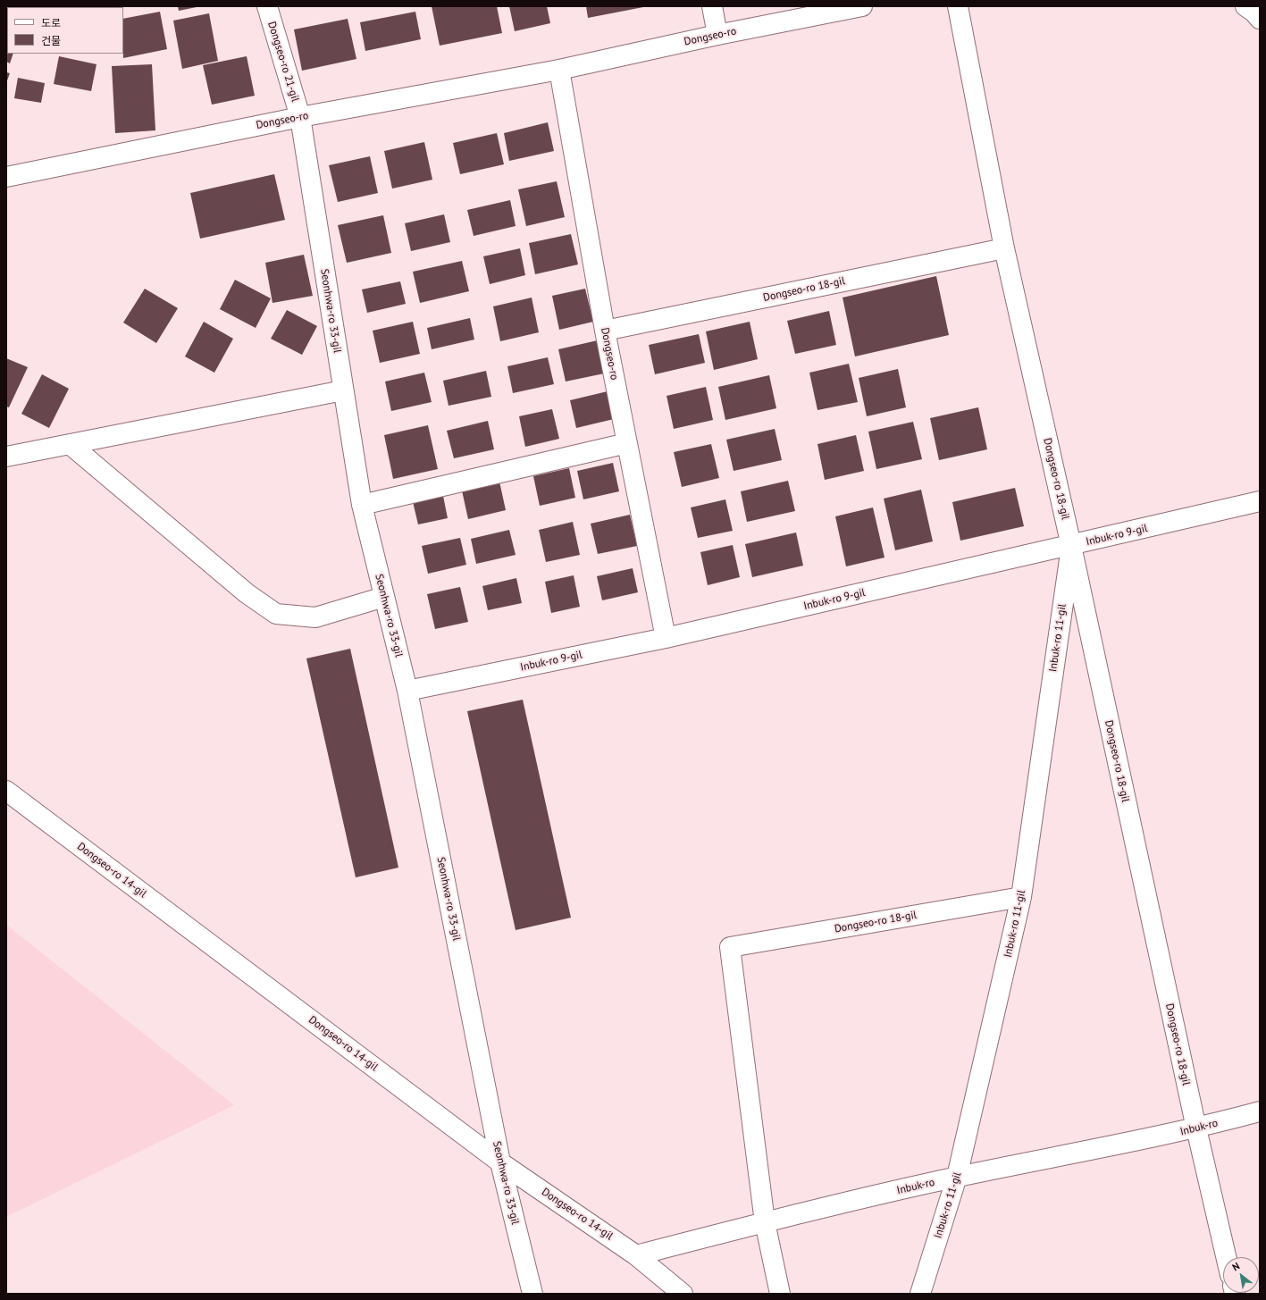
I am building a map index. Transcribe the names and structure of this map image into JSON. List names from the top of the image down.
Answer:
{
  "streets": {
    "street": [
      "Dongseo-ro",
      "Dongseo-ro 21-gil",
      "Dongseo-ro 18-gil",
      "Seonhwa-ro 33-gil",
      "Inbuk-ro 9-gil",
      "Inbuk-ro 11-gil",
      "Dongseo-ro 14-gil",
      "Inbuk-ro"
    ]
  },
  "crossings": [
    ["Dongseo-ro", "Dongseo-ro 21-gil"],
    ["Dongseo-ro", "Dongseo-ro 18-gil"],
    ["Dongseo-ro", "Seonhwa-ro 33-gil"],
    ["Dongseo-ro", "Inbuk-ro 9-gil"],
    ["Dongseo-ro 21-gil", "Seonhwa-ro 33-gil"],
    ["Dongseo-ro 18-gil", "Inbuk-ro 9-gil"],
    ["Dongseo-ro 18-gil", "Inbuk-ro 11-gil"],
    ["Dongseo-ro 18-gil", "Inbuk-ro"],
    ["Seonhwa-ro 33-gil", "Inbuk-ro 9-gil"],
    ["Seonhwa-ro 33-gil", "Dongseo-ro 14-gil"],
    ["Inbuk-ro 9-gil", "Inbuk-ro 11-gil"],
    ["Inbuk-ro 11-gil", "Inbuk-ro"],
    ["Dongseo-ro 14-gil", "Inbuk-ro"]
  ],
  "legend": ["도로", "건물"],
  "north": "top left"
}
